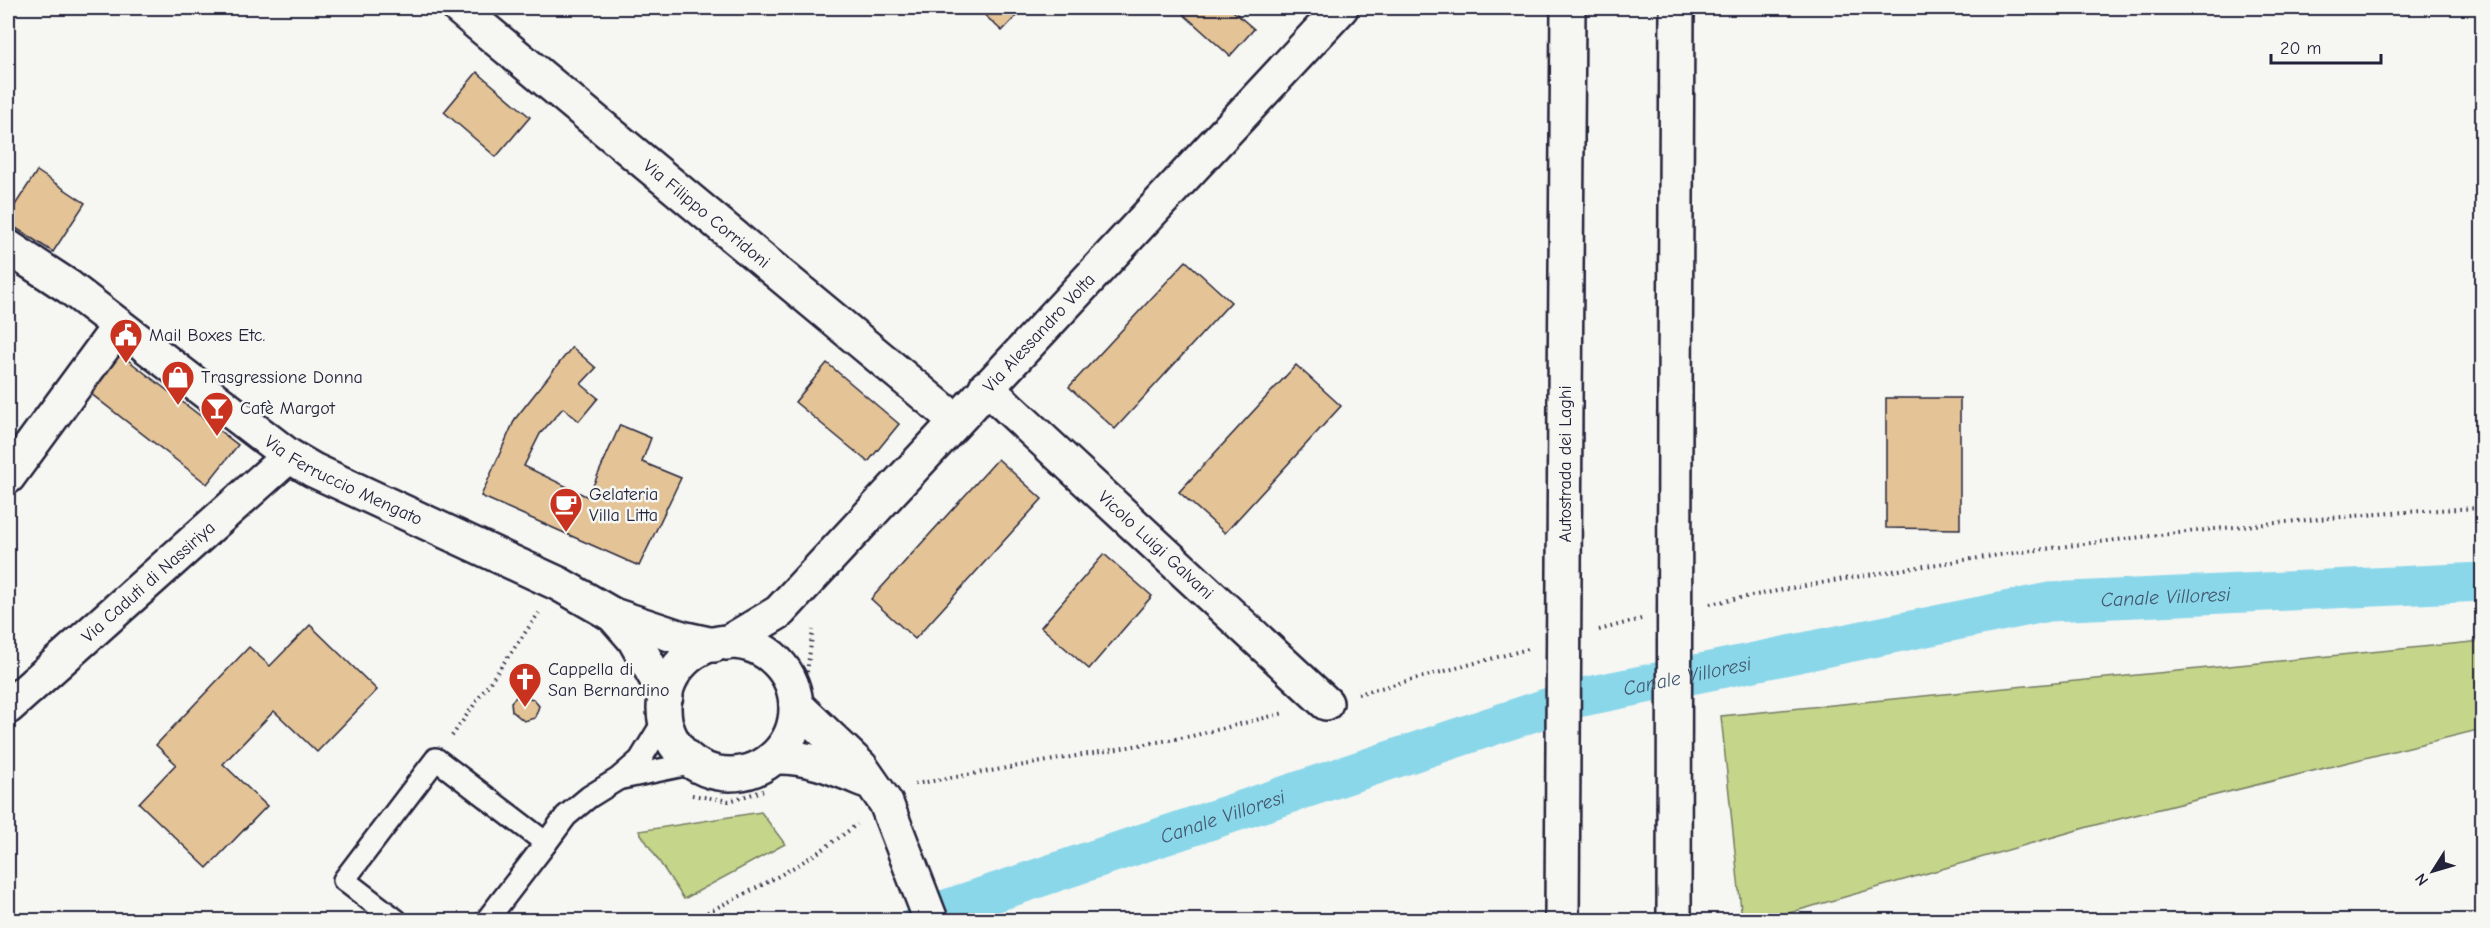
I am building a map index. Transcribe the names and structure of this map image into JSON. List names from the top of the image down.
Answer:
{
  "streets": {
    "main road": [
      "Via Filippo Corridoni",
      "Via Alessandro Volta",
      "Autostrada dei Laghi",
      "Via Ferruccio Mengato",
      "Vicolo Luigi Galvani",
      "Via Caduti di Nassiriya"
    ]
  },
  "crossings": [
    ["Via Filippo Corridoni", "Via Alessandro Volta"],
    ["Via Alessandro Volta", "Via Ferruccio Mengato"],
    ["Via Alessandro Volta", "Vicolo Luigi Galvani"],
    ["Via Ferruccio Mengato", "Via Caduti di Nassiriya"]
  ],
  "water": ["Canale Villoresi"],
  "places": {
    "public building": ["Mail Boxes Etc."],
    "shop": ["Trasgressione Donna"],
    "bar": ["Cafè Margot"],
    "cafe": ["Gelateria Villa Litta"],
    "church": ["Cappella di San Bernardino"]
  },
  "scale_bar": "20 m",
  "north": "bottom left"
}
